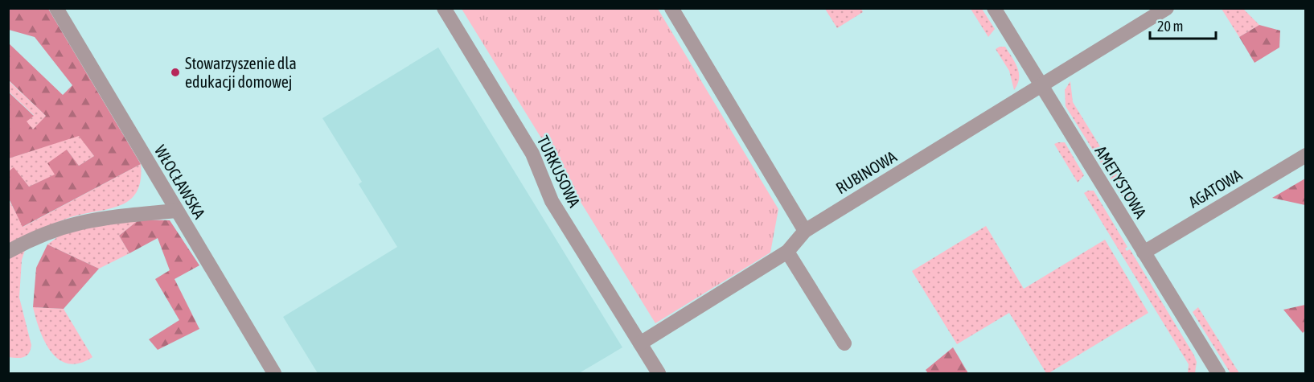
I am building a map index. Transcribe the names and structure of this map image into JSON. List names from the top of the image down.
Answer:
{
  "streets": {
    "street": [
      "TURKUSOWA",
      "RUBINOWA",
      "WŁOCŁAWSKA",
      "AMETYSTOWA",
      "AGATOWA"
    ]
  },
  "crossings": [
    ["TURKUSOWA", "RUBINOWA"],
    ["RUBINOWA", "AMETYSTOWA"],
    ["AMETYSTOWA", "AGATOWA"]
  ],
  "places": ["Stowarzyszenie dla edukacji domowej"],
  "scale_bar": "20 m"
}
